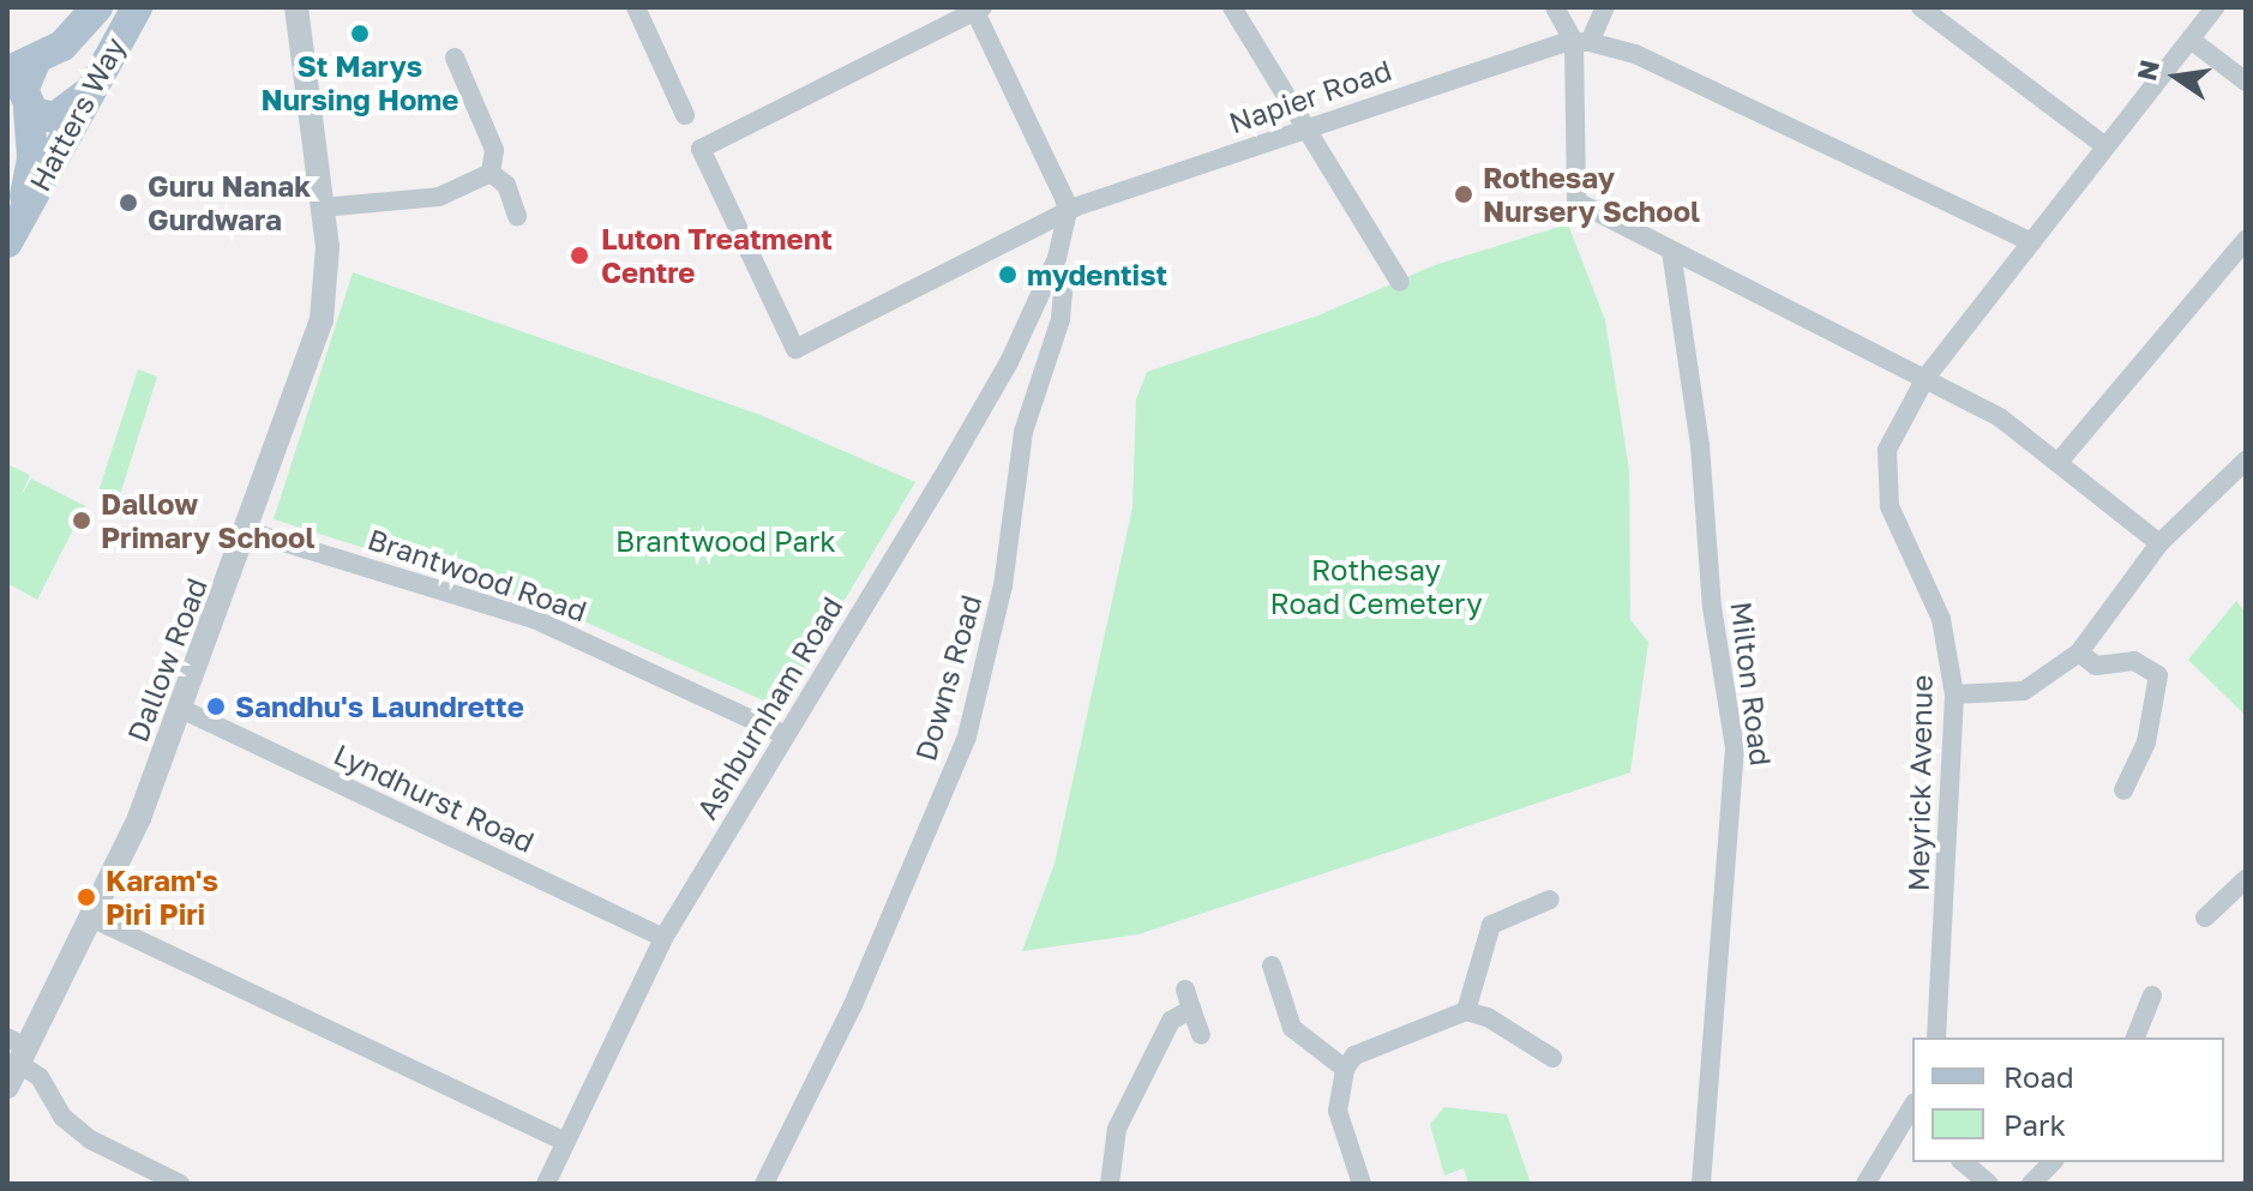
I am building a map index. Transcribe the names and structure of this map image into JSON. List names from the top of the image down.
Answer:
{
  "streets": {
    "main road": ["Hatters Way"],
    "street": [
      "Napier Road",
      "Brantwood Road",
      "Dallow Road",
      "Downs Road",
      "Milton Road",
      "Ashburnham Road",
      "Meyrick Avenue",
      "Lyndhurst Road"
    ]
  },
  "crossings": [
    ["Napier Road", "Ashburnham Road"],
    ["Brantwood Road", "Dallow Road"],
    ["Brantwood Road", "Ashburnham Road"],
    ["Dallow Road", "Lyndhurst Road"],
    ["Downs Road", "Ashburnham Road"],
    ["Ashburnham Road", "Lyndhurst Road"]
  ],
  "parks": ["Brantwood Park", "Rothesay Road Cemetery"],
  "places": [
    "St Marys Nursing Home",
    "Rothesay Nursery School",
    "Guru Nanak Gurdwara",
    "Luton Treatment Centre",
    "mydentist",
    "Dallow Primary School",
    "Sandhu's Laundrette",
    "Karam's Piri Piri"
  ],
  "legend": ["Road", "Park"],
  "north": "left"
}
